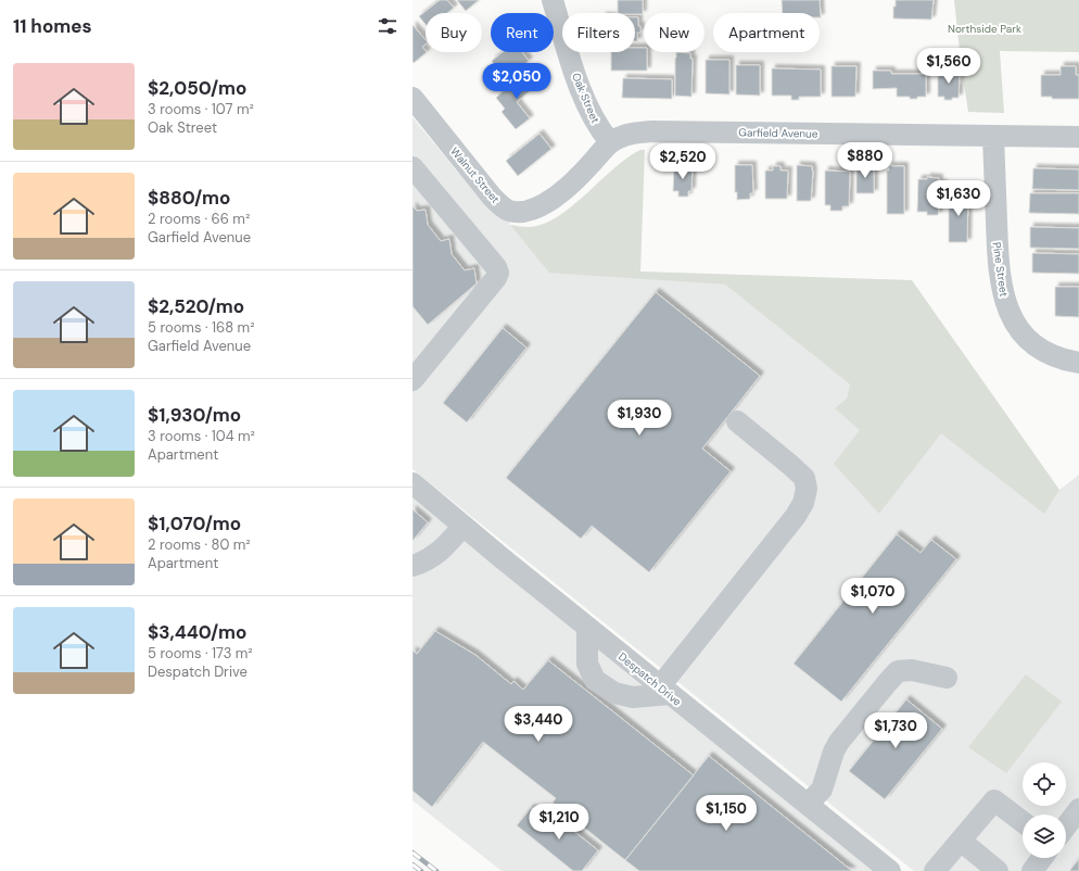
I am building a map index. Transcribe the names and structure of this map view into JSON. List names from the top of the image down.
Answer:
{
  "streets": {
    "street": [
      "Oak Street",
      "Garfield Avenue",
      "Walnut Street",
      "Pine Street",
      "Despatch Drive"
    ]
  },
  "crossings": [
    ["Oak Street", "Garfield Avenue"],
    ["Oak Street", "Walnut Street"],
    ["Garfield Avenue", "Walnut Street"],
    ["Garfield Avenue", "Pine Street"]
  ],
  "parks": ["Northside Park"],
  "page": {
    "heading": "11 homes",
    "chip": [
      "Buy",
      "Rent",
      "Filters",
      "New",
      "Apartment"
    ],
    "price": [
      "$1,560",
      "$2,050",
      "$880",
      "$2,520",
      "$1,630",
      "$1,930",
      "$1,070",
      "$3,440",
      "$1,730",
      "$1,150",
      "$1,210"
    ],
    "list": [
      {
        "name": "$2,050/mo",
        "note": "3 rooms · 107 m² · Oak Street"
      },
      {
        "name": "$880/mo",
        "note": "2 rooms · 66 m² · Garfield Avenue"
      },
      {
        "name": "$2,520/mo",
        "note": "5 rooms · 168 m² · Garfield Avenue"
      },
      {
        "name": "$1,930/mo",
        "note": "3 rooms · 104 m² · Apartment"
      },
      {
        "name": "$1,070/mo",
        "note": "2 rooms · 80 m² · Apartment"
      },
      {
        "name": "$3,440/mo",
        "note": "5 rooms · 173 m² · Despatch Drive"
      }
    ]
  }
}
